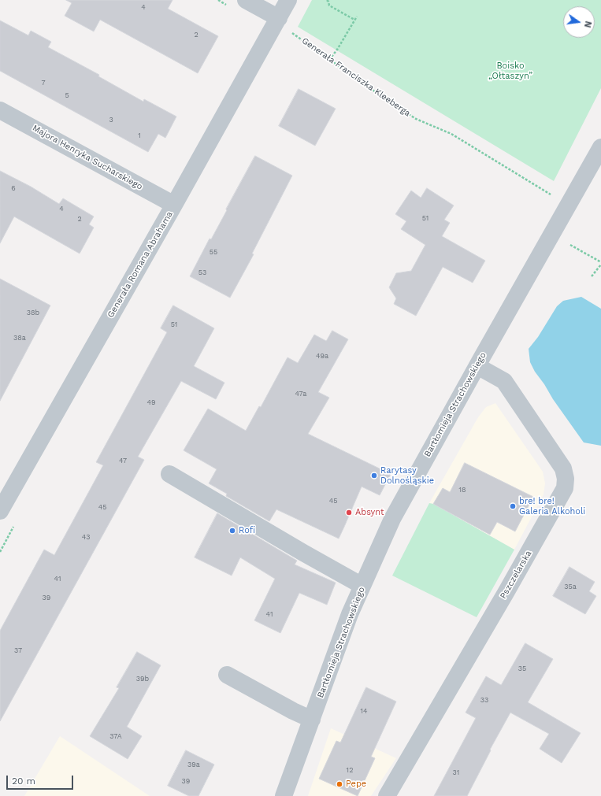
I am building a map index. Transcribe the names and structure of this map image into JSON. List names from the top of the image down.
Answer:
{
  "streets": {
    "street": [
      "Majora Henryka Sucharskiego",
      "Generała Romana Abrahama",
      "Bartłomieja Strachowskiego",
      "Pszczelarska"
    ],
    "path": ["Generała Franciszka Kleeberga"]
  },
  "crossings": [
    ["Generała Franciszka Kleeberga", "Generała Romana Abrahama"],
    ["Generała Franciszka Kleeberga", "Bartłomieja Strachowskiego"],
    ["Majora Henryka Sucharskiego", "Generała Romana Abrahama"],
    ["Bartłomieja Strachowskiego", "Pszczelarska"]
  ],
  "parks": ["Boisko „Ołtaszyn”"],
  "places": [
    "Rarytasy Dolnośląskie",
    "bre! bre! Galeria Alkoholi",
    "Absynt",
    "Rofi",
    "Pepe"
  ],
  "house_numbers": [
    "4",
    "2",
    "7",
    "5",
    "3",
    "1",
    "6",
    "4",
    "51",
    "2",
    "55",
    "53",
    "38b",
    "51",
    "38a",
    "49a",
    "47a",
    "49",
    "47",
    "18",
    "45",
    "45",
    "43",
    "41",
    "35a",
    "39",
    "41",
    "37",
    "35",
    "39b",
    "33",
    "14",
    "37A",
    "39a",
    "12",
    "31",
    "39"
  ],
  "scale_bar": "20 m",
  "north": "right"
}
